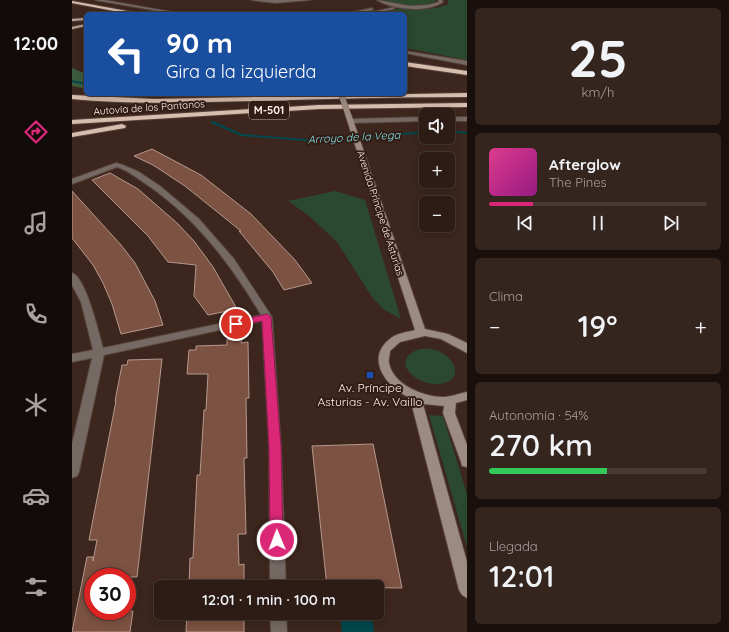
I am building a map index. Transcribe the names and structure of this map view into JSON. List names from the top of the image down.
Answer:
{
  "streets": {
    "highway": ["Autovía de los Pantanos", "M-501"],
    "street": ["Avenida Príncipe de Asturias"]
  },
  "water": ["Arroyo de la Vega"],
  "places": {
    "transit": ["Av. Príncipe Asturias - Av. Vaillo"]
  },
  "page": {
    "tabs": "12:00",
    "tile": [
      ["25", "km/h"],
      "Clima",
      ["Autonomía · 54%", "270 km"],
      ["Llegada", "12:01"]
    ],
    "turn": ["90 m", "Gira a la izquierda"],
    "map_buttons": ["+", "−"],
    "song": ["Afterglow", "The Pines"],
    "heat": ["−", "19°", "+"],
    "limit": "30",
    "trip": "12:01 · 1 min · 100 m"
  }
}
